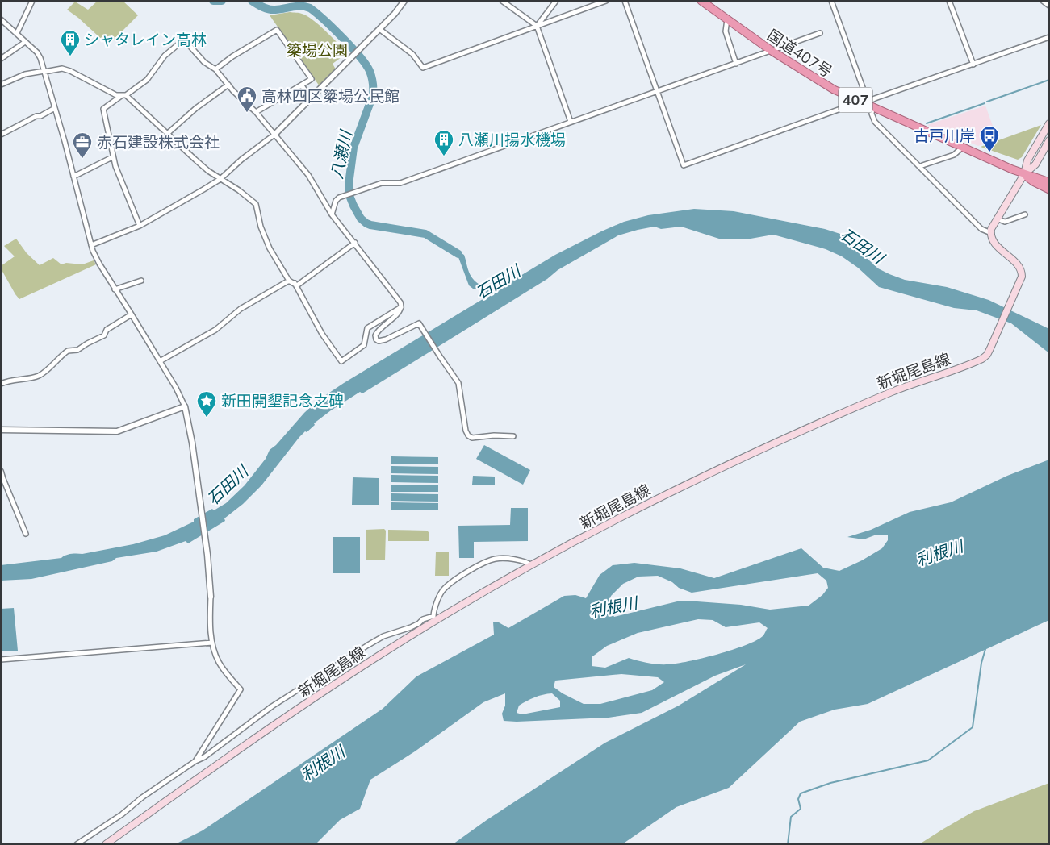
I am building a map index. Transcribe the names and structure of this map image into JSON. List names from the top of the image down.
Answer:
{
  "streets": {
    "highway": ["国道407号", "407"],
    "main road": ["新堀尾島線"]
  },
  "water": ["八瀬川", "石田川", "利根川"],
  "parks": ["簗場公園"],
  "places": {
    "building": ["シャタレイン高林", "八瀬川揚水機場"],
    "public building": ["高林四区簗場公民館"],
    "bus stop": ["古戸川岸"],
    "office": ["赤石建設株式会社"],
    "place": ["新田開墾記念之碑"]
  }
}
